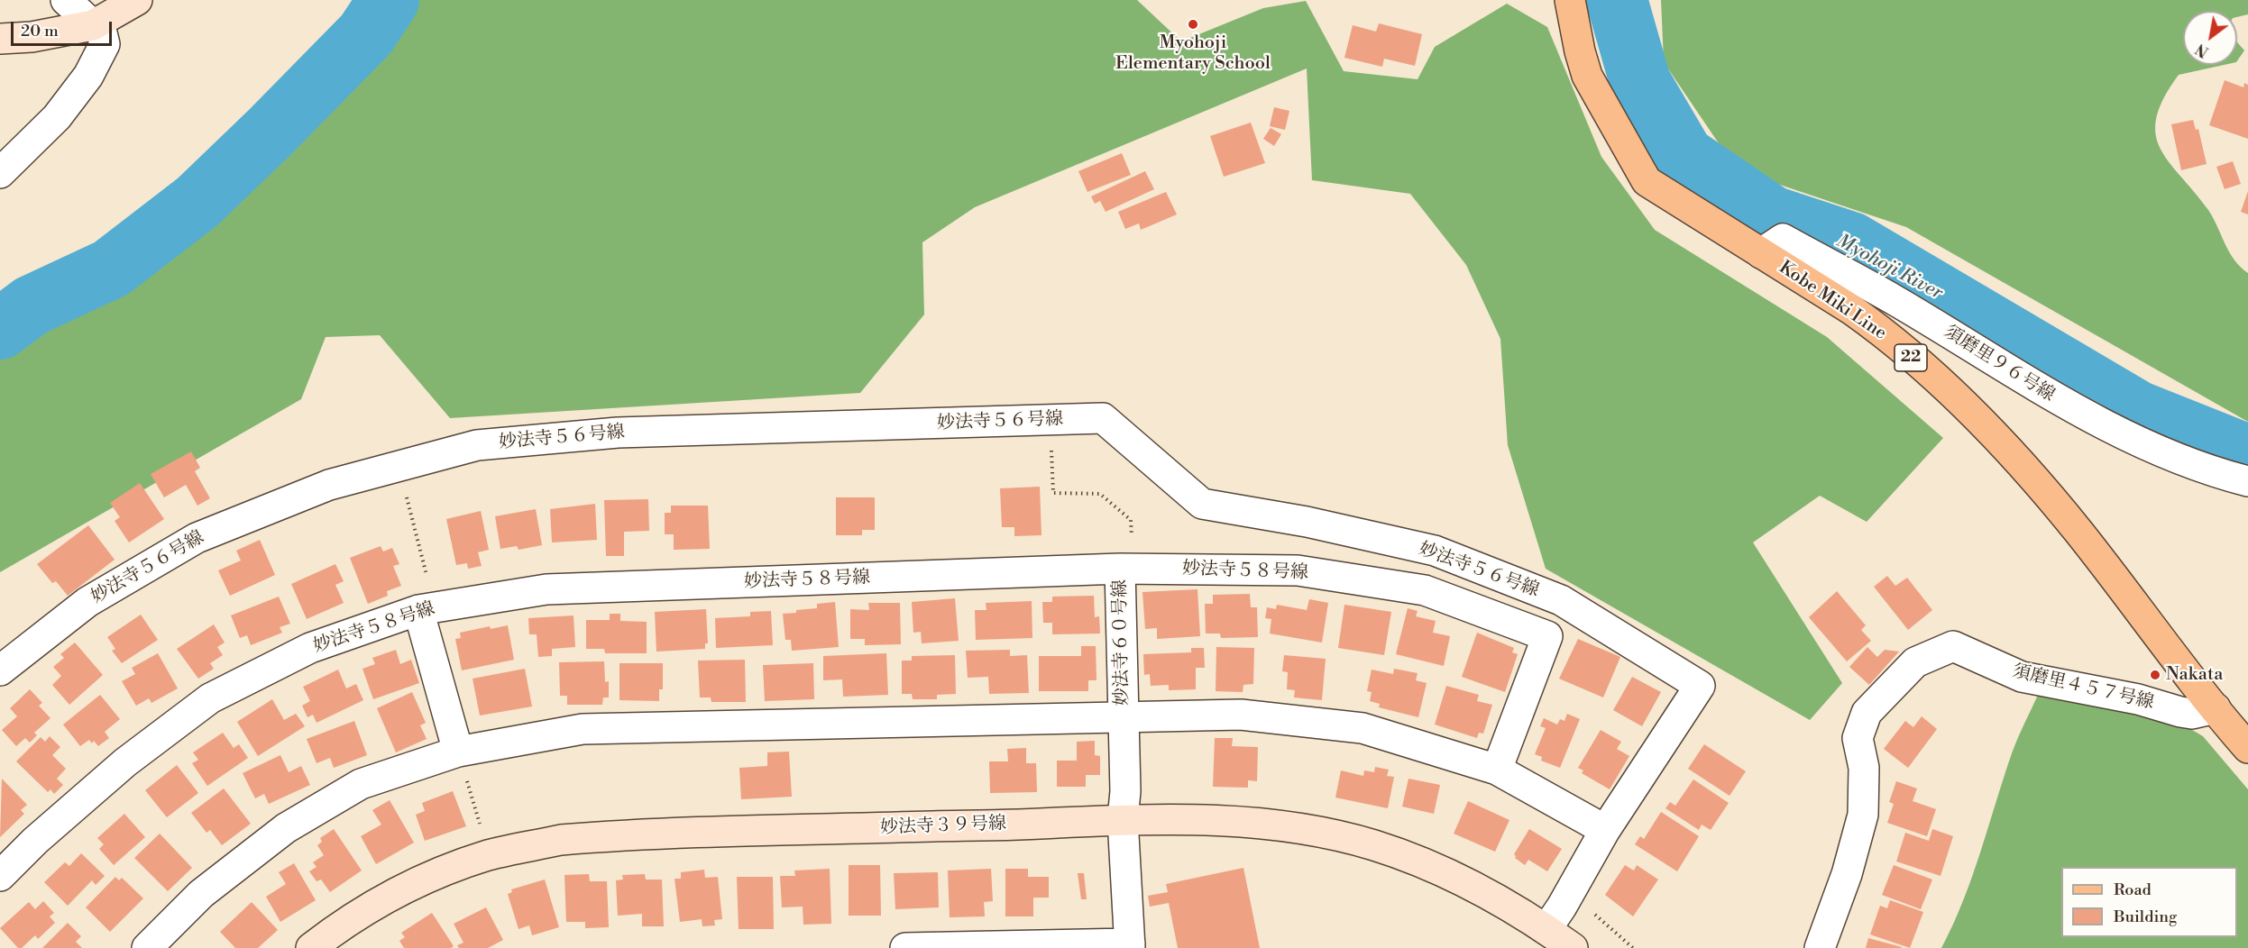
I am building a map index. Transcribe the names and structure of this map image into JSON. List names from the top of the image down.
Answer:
{
  "streets": {
    "main road": ["Kobe Miki Line", "22"],
    "street": [
      "須磨里９６号線",
      "妙法寺５６号線",
      "妙法寺５８号線",
      "妙法寺６０号線",
      "須磨里４５７号線",
      "妙法寺３９号線"
    ]
  },
  "crossings": [
    ["Kobe Miki Line", "須磨里９６号線"],
    ["Kobe Miki Line", "須磨里４５７号線"],
    ["妙法寺５６号線", "妙法寺３９号線"],
    ["妙法寺５８号線", "妙法寺６０号線"],
    ["妙法寺６０号線", "妙法寺３９号線"]
  ],
  "water": ["Myohoji River"],
  "places": ["Myohoji Elementary School", "Nakata"],
  "legend": ["Road", "Building"],
  "scale_bar": "20 m",
  "north": "bottom left"
}
